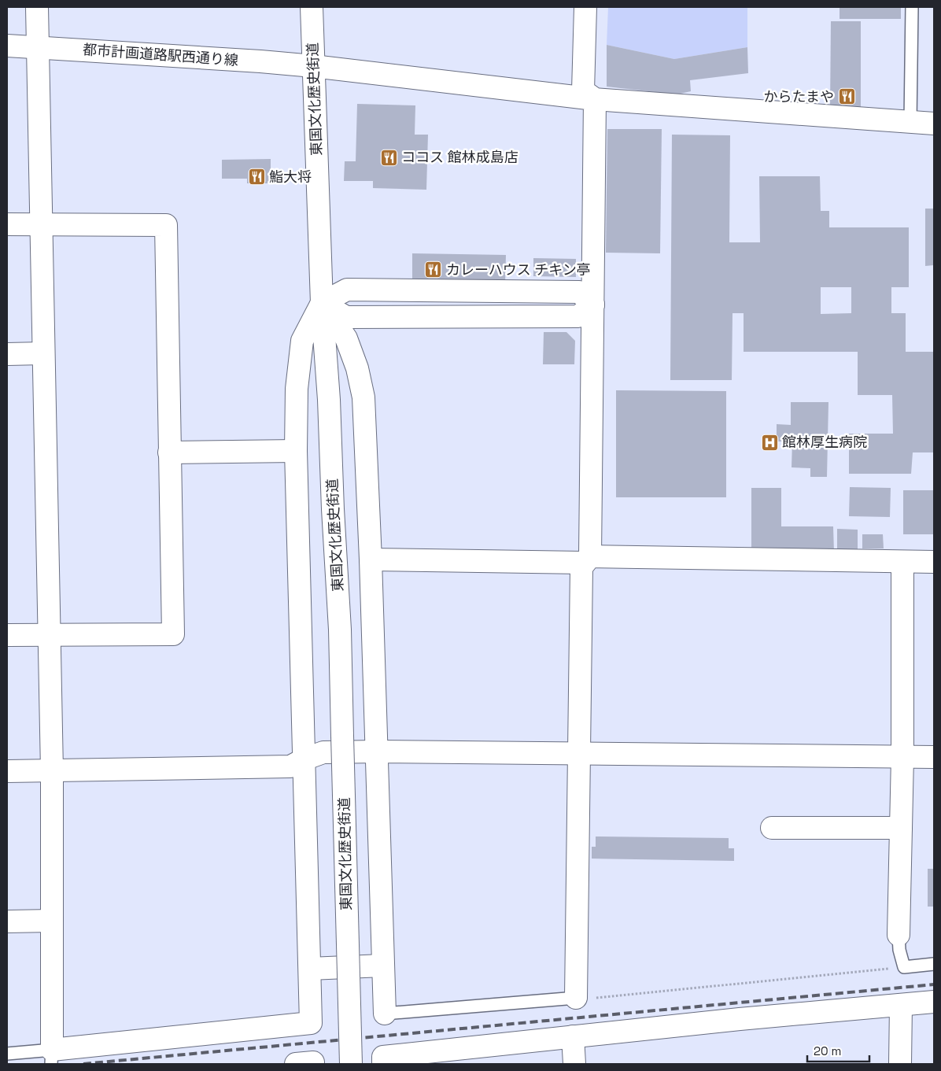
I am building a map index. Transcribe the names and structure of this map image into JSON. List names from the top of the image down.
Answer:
{
  "streets": {
    "main road": ["都市計画道路駅西通り線", "東国文化歴史街道"]
  },
  "crossings": [
    ["都市計画道路駅西通り線", "東国文化歴史街道"]
  ],
  "places": {
    "restaurant": [
      "からたまや",
      "ココス 館林成島店",
      "鮨大将",
      "カレーハウス チキン亭"
    ],
    "hospital": ["館林厚生病院"]
  },
  "scale_bar": "20 m"
}
